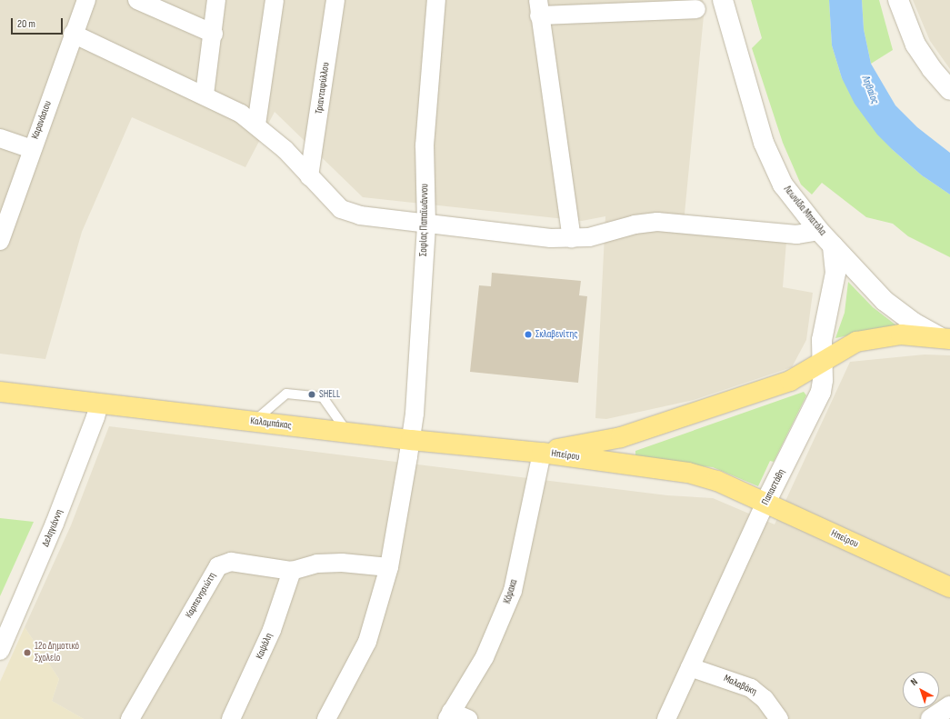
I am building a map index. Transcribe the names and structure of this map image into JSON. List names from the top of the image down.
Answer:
{
  "streets": {
    "main road": ["Καλαμπάκας", "Ηπείρου"],
    "street": [
      "Τριανταφύλλου",
      "Καρανάσιου",
      "Λεωνίδα Μπατόλα",
      "Σοφίας Παπαϊωάννου",
      "Παπαστάθη",
      "Δεληγιάννη",
      "Κόρακα",
      "Καρπενησιώτη",
      "Καψάλη",
      "Μαλαβάκη"
    ]
  },
  "crossings": [
    ["Λεωνίδα Μπατόλα", "Ηπείρου"],
    ["Λεωνίδα Μπατόλα", "Παπαστάθη"],
    ["Σοφίας Παπαϊωάννου", "Καλαμπάκας"],
    ["Σοφίας Παπαϊωάννου", "Καρπενησιώτη"],
    ["Καλαμπάκας", "Ηπείρου"],
    ["Καλαμπάκας", "Δεληγιάννη"],
    ["Καλαμπάκας", "Κόρακα"],
    ["Ηπείρου", "Παπαστάθη"],
    ["Ηπείρου", "Κόρακα"],
    ["Παπαστάθη", "Μαλαβάκη"],
    ["Καρπενησιώτη", "Καψάλη"]
  ],
  "water": ["Ληθαίος"],
  "places": ["Σκλαβενίτης", "SHELL", "12ο Δημοτικό Σχολείο"],
  "scale_bar": "20 m",
  "north": "top left"
}
